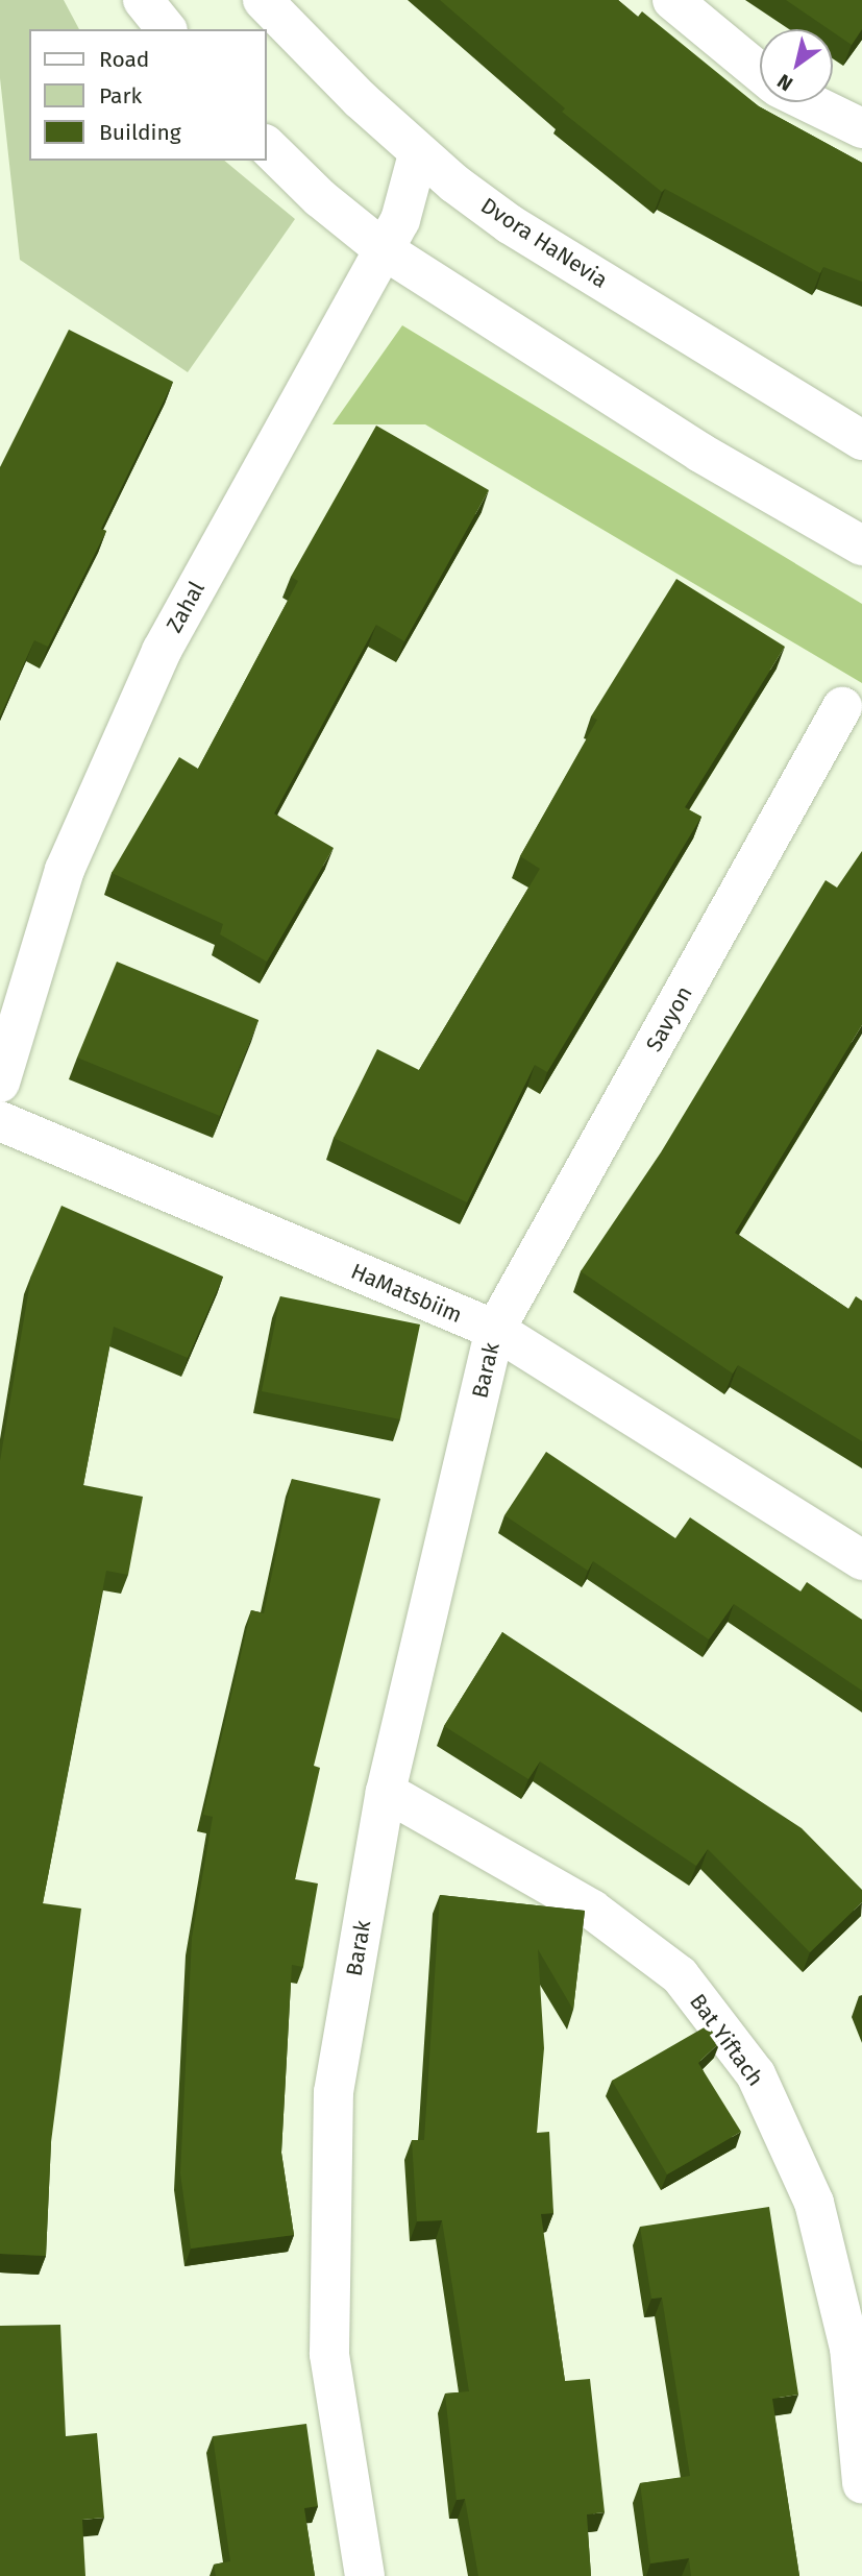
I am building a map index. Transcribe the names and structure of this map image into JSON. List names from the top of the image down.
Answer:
{
  "streets": {
    "street": [
      "Dvora HaNevia",
      "Zahal",
      "Savyon",
      "HaMatsbiim",
      "Barak",
      "Bat Yiftach"
    ]
  },
  "crossings": [
    ["Dvora HaNevia", "Zahal"],
    ["Savyon", "HaMatsbiim"],
    ["Savyon", "Barak"],
    ["HaMatsbiim", "Barak"],
    ["Barak", "Bat Yiftach"]
  ],
  "legend": ["Road", "Park", "Building"],
  "north": "bottom left"
}
